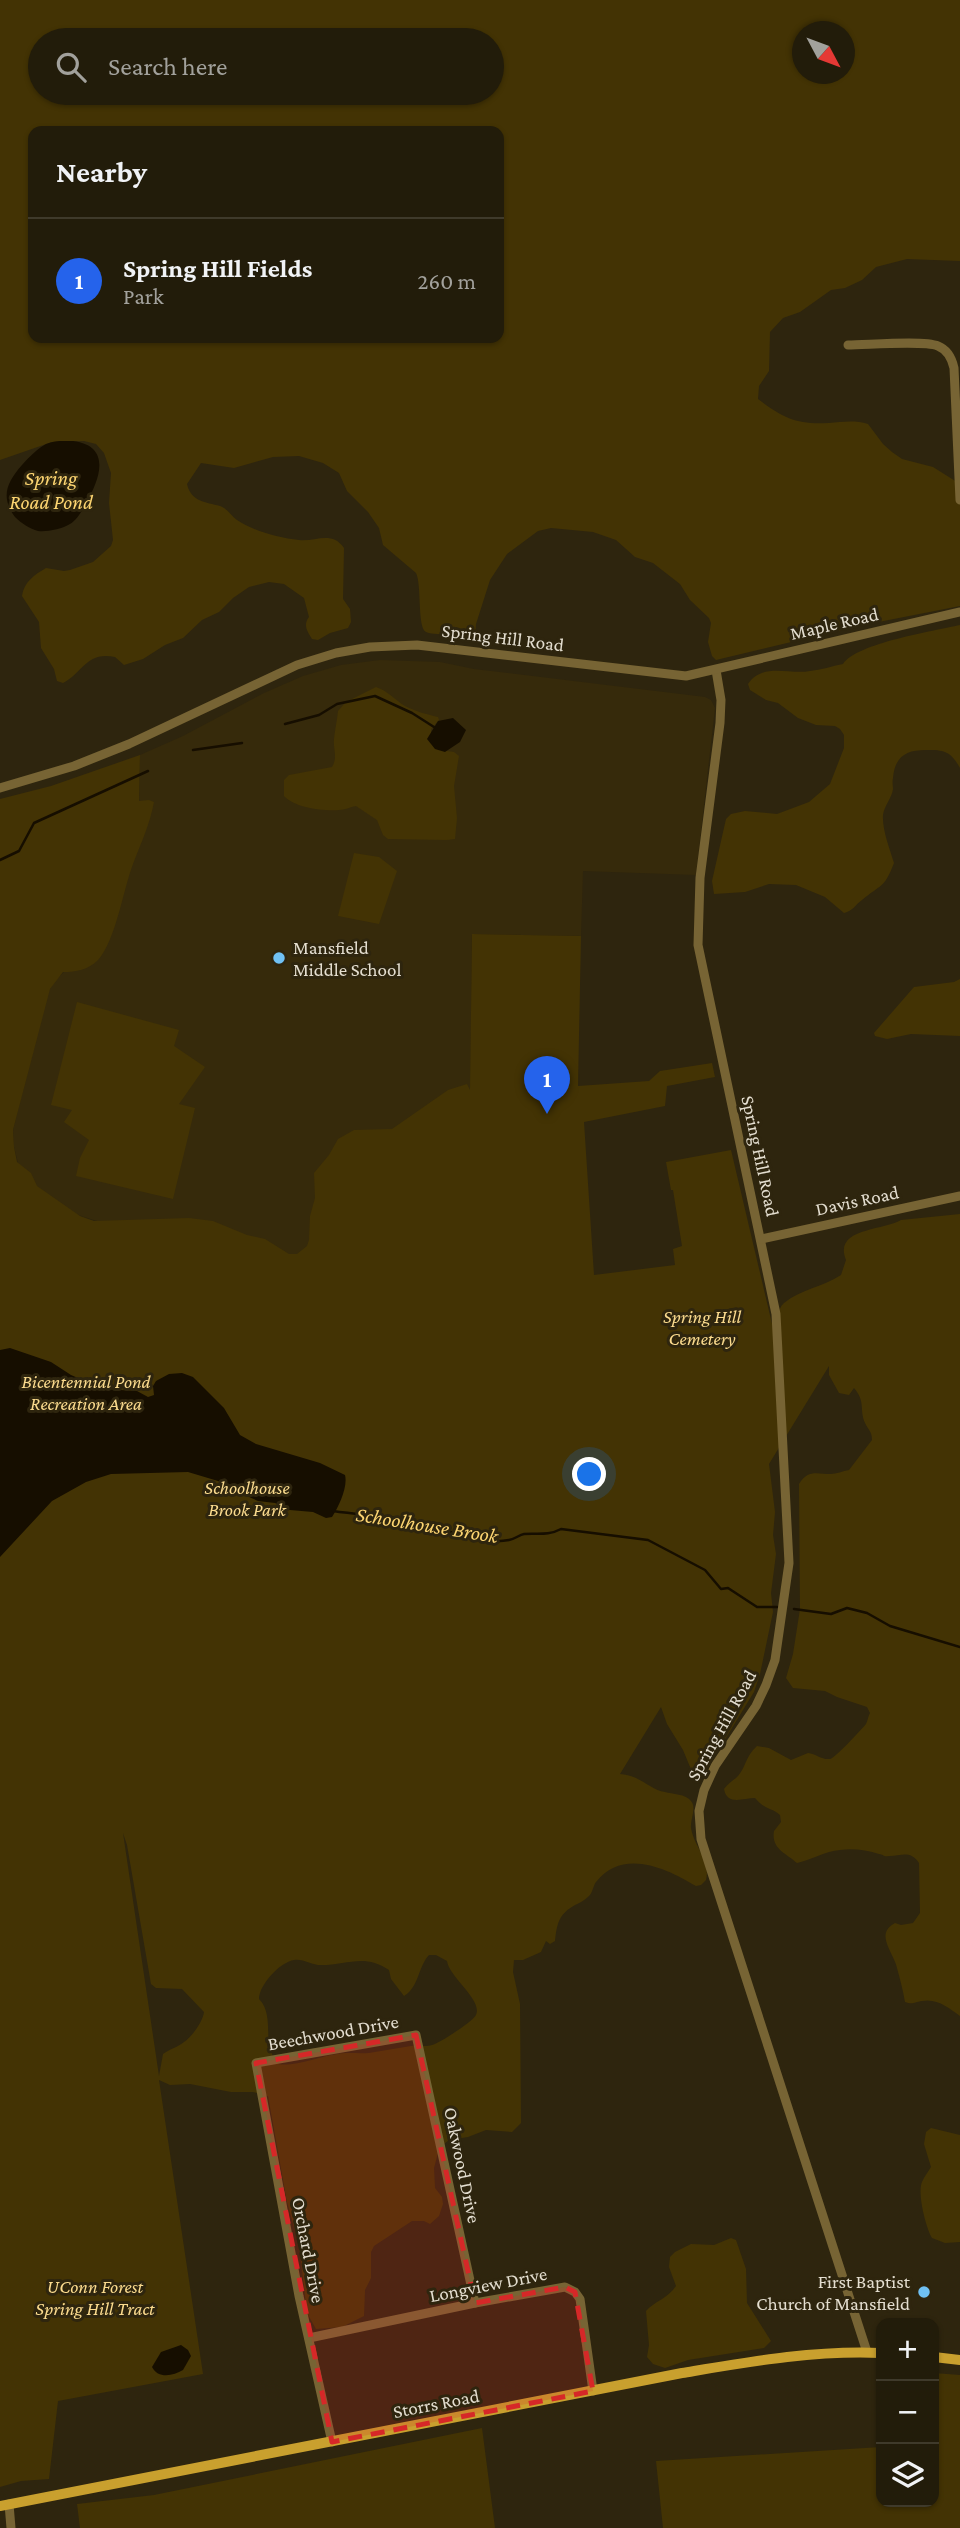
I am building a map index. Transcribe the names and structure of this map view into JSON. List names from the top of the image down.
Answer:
{
  "streets": {
    "main road": ["Storrs Road"],
    "street": [
      "Maple Road",
      "Spring Hill Road",
      "Davis Road",
      "Beechwood Drive",
      "Oakwood Drive",
      "Orchard Drive",
      "Longview Drive"
    ]
  },
  "crossings": [
    ["Maple Road", "Spring Hill Road"],
    ["Spring Hill Road", "Davis Road"],
    ["Spring Hill Road", "Storrs Road"],
    ["Beechwood Drive", "Oakwood Drive"],
    ["Beechwood Drive", "Orchard Drive"],
    ["Oakwood Drive", "Longview Drive"],
    ["Orchard Drive", "Longview Drive"],
    ["Orchard Drive", "Storrs Road"],
    ["Longview Drive", "Storrs Road"]
  ],
  "water": ["Spring Road Pond", "Schoolhouse Brook"],
  "parks": [
    "Spring Hill Cemetery",
    "Bicentennial Pond Recreation Area",
    "Schoolhouse Brook Park",
    "UConn Forest Spring Hill Tract"
  ],
  "places": ["Mansfield Middle School", "First Baptist Church of Mansfield"],
  "north": "bottom right",
  "page": {
    "search": "Search here",
    "heading": "Nearby",
    "list": [
      {
        "mark": "1",
        "name": "Spring Hill Fields",
        "note": "Park",
        "value": "260 m"
      }
    ],
    "pins": "1",
    "map_buttons": ["+", "−"]
  }
}
